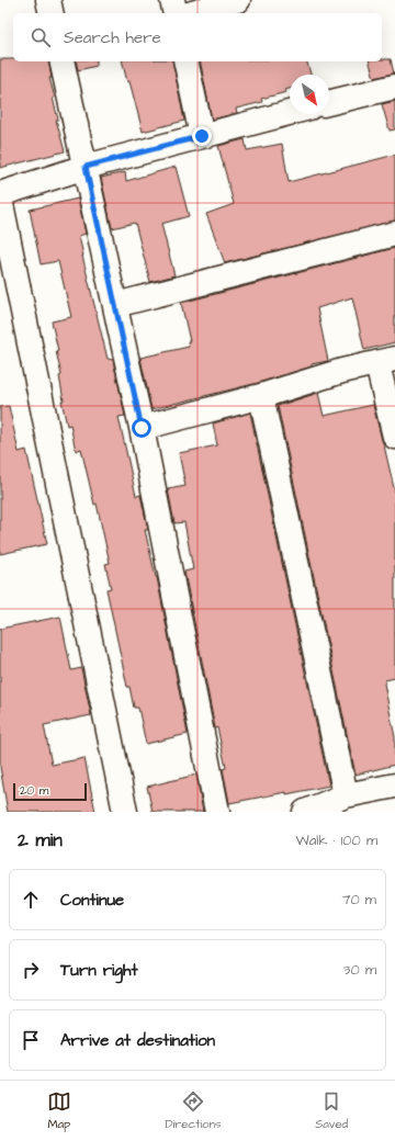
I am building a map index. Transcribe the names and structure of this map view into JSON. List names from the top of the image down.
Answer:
{
  "scale_bar": "20 m",
  "north": "bottom right",
  "page": {
    "search": "Search here",
    "scale": "20 m",
    "heading": ["2 min", "Walk · 100 m"],
    "list": [
      ["Continue", "70 m"],
      ["Turn right", "30 m"],
      "Arrive at destination"
    ],
    "nav": ["Map", "Directions", "Saved"]
  }
}
